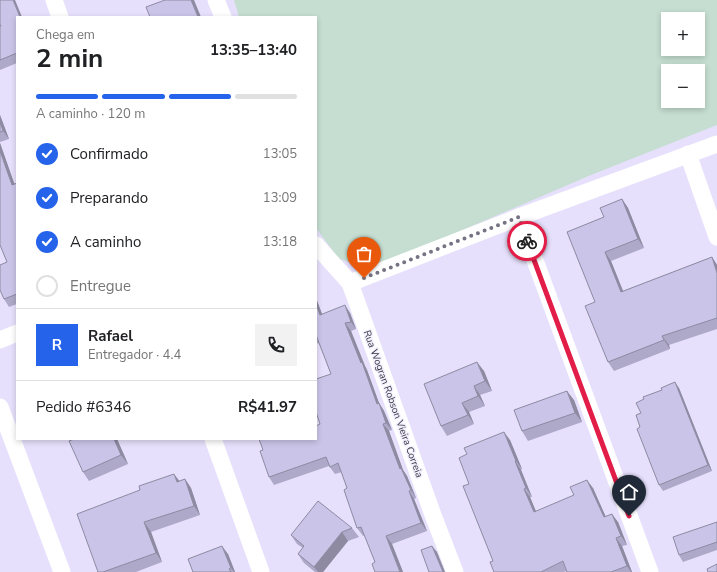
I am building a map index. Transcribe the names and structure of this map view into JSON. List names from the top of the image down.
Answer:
{
  "streets": {
    "street": ["Rua Wogran Robson Vieira Correia"]
  },
  "page": {
    "map_buttons": ["+", "−"],
    "heading": ["2 min", "Chega em", "13:35–13:40"],
    "panel": [
      "Rafael",
      "Entregador · 4.4",
      "Pedido #6346",
      "R$41.97"
    ],
    "bar": "A caminho · 120 m",
    "list": [
      ["Confirmado", "13:05"],
      ["Preparando", "13:09"],
      ["A caminho", "13:18"],
      "Entregue"
    ],
    "round": "R"
  }
}
